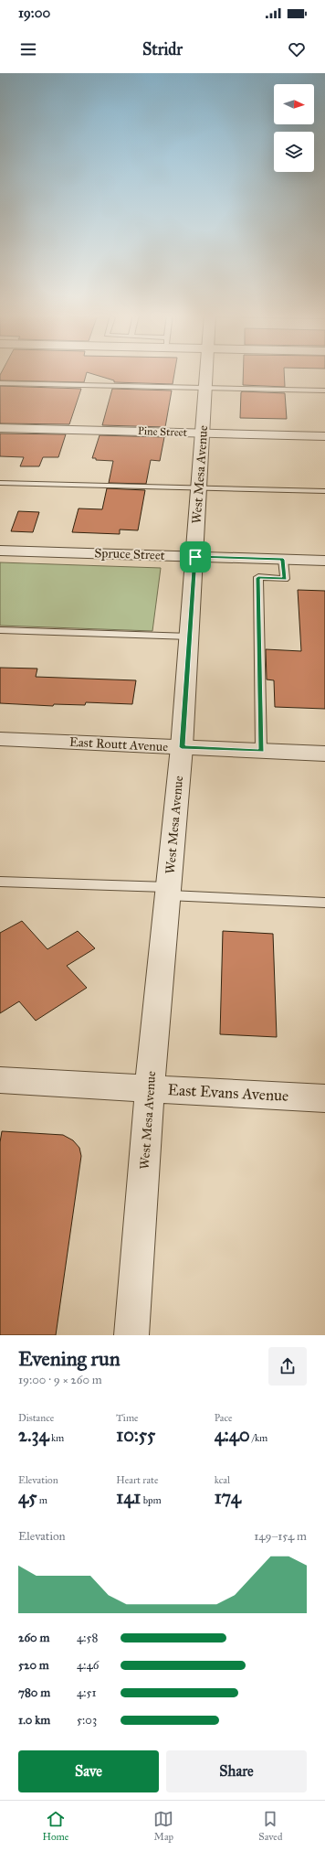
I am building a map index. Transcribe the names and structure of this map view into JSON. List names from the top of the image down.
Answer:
{
  "streets": {
    "street": [
      "Pine Street",
      "West Mesa Avenue",
      "Spruce Street",
      "East Routt Avenue",
      "East Evans Avenue"
    ]
  },
  "crossings": [
    ["Pine Street", "West Mesa Avenue"],
    ["West Mesa Avenue", "Spruce Street"],
    ["West Mesa Avenue", "East Routt Avenue"],
    ["West Mesa Avenue", "East Evans Avenue"]
  ],
  "north": "right",
  "page": {
    "status": "19:00",
    "header": "Stridr",
    "heading": ["Evening run", "19:00 · 9 × 260 m"],
    "stats": [
      ["Distance", "2.34 km"],
      ["Time", "10:55"],
      ["Pace", "4:40 /km"],
      ["Elevation", "45 m"],
      ["Heart rate", "141 bpm"],
      ["kcal", "174"]
    ],
    "chart": ["Elevation", "149–154 m"],
    "list": [
      {
        "name": "260 m",
        "note": "4:58"
      },
      {
        "name": "520 m",
        "note": "4:46"
      },
      {
        "name": "780 m",
        "note": "4:51"
      },
      {
        "name": "1.0 km",
        "note": "5:03"
      }
    ],
    "buttons": ["Save", "Share"],
    "tabs": ["Home", "Map", "Saved"]
  }
}
